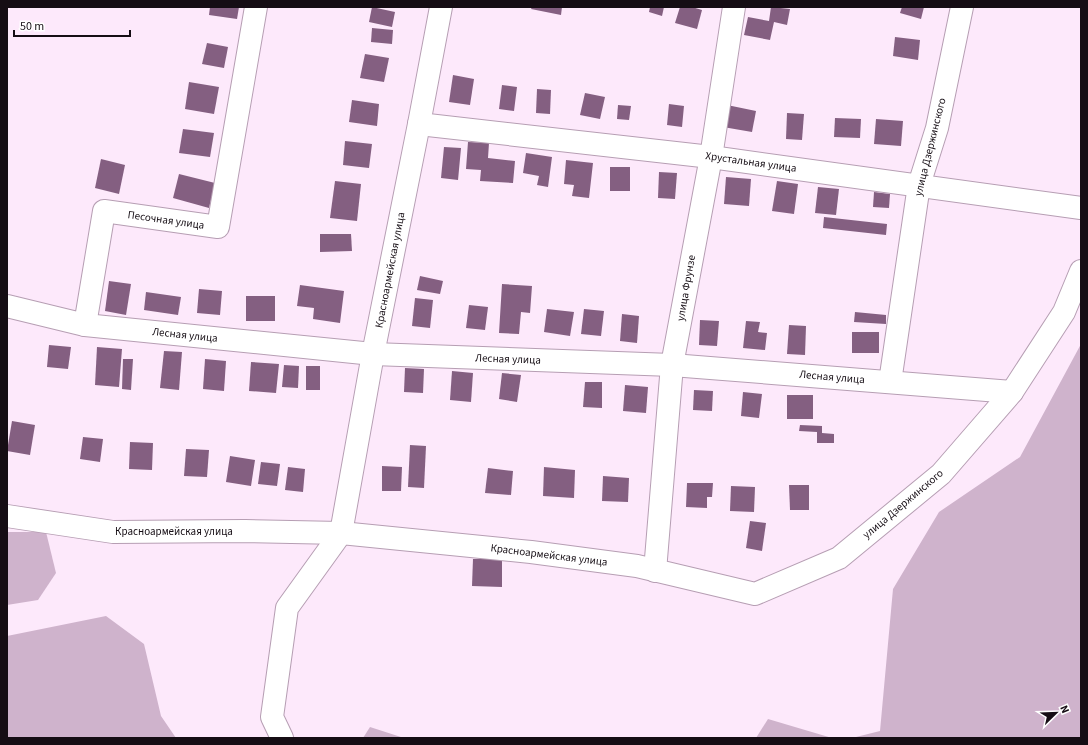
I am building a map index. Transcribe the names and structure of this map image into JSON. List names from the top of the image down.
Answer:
{
  "streets": {
    "street": [
      "улица Дзержинского",
      "Хрустальная улица",
      "Песочная улица",
      "Красноармейская улица",
      "улица Фрунзе",
      "Лесная улица"
    ]
  },
  "crossings": [
    ["улица Дзержинского", "Хрустальная улица"],
    ["улица Дзержинского", "Красноармейская улица"],
    ["улица Дзержинского", "улица Фрунзе"],
    ["улица Дзержинского", "Лесная улица"],
    ["Хрустальная улица", "Красноармейская улица"],
    ["Хрустальная улица", "улица Фрунзе"],
    ["Песочная улица", "Лесная улица"],
    ["Красноармейская улица", "улица Фрунзе"],
    ["Красноармейская улица", "Лесная улица"],
    ["улица Фрунзе", "Лесная улица"]
  ],
  "scale_bar": "50 m",
  "north": "top right"
}
